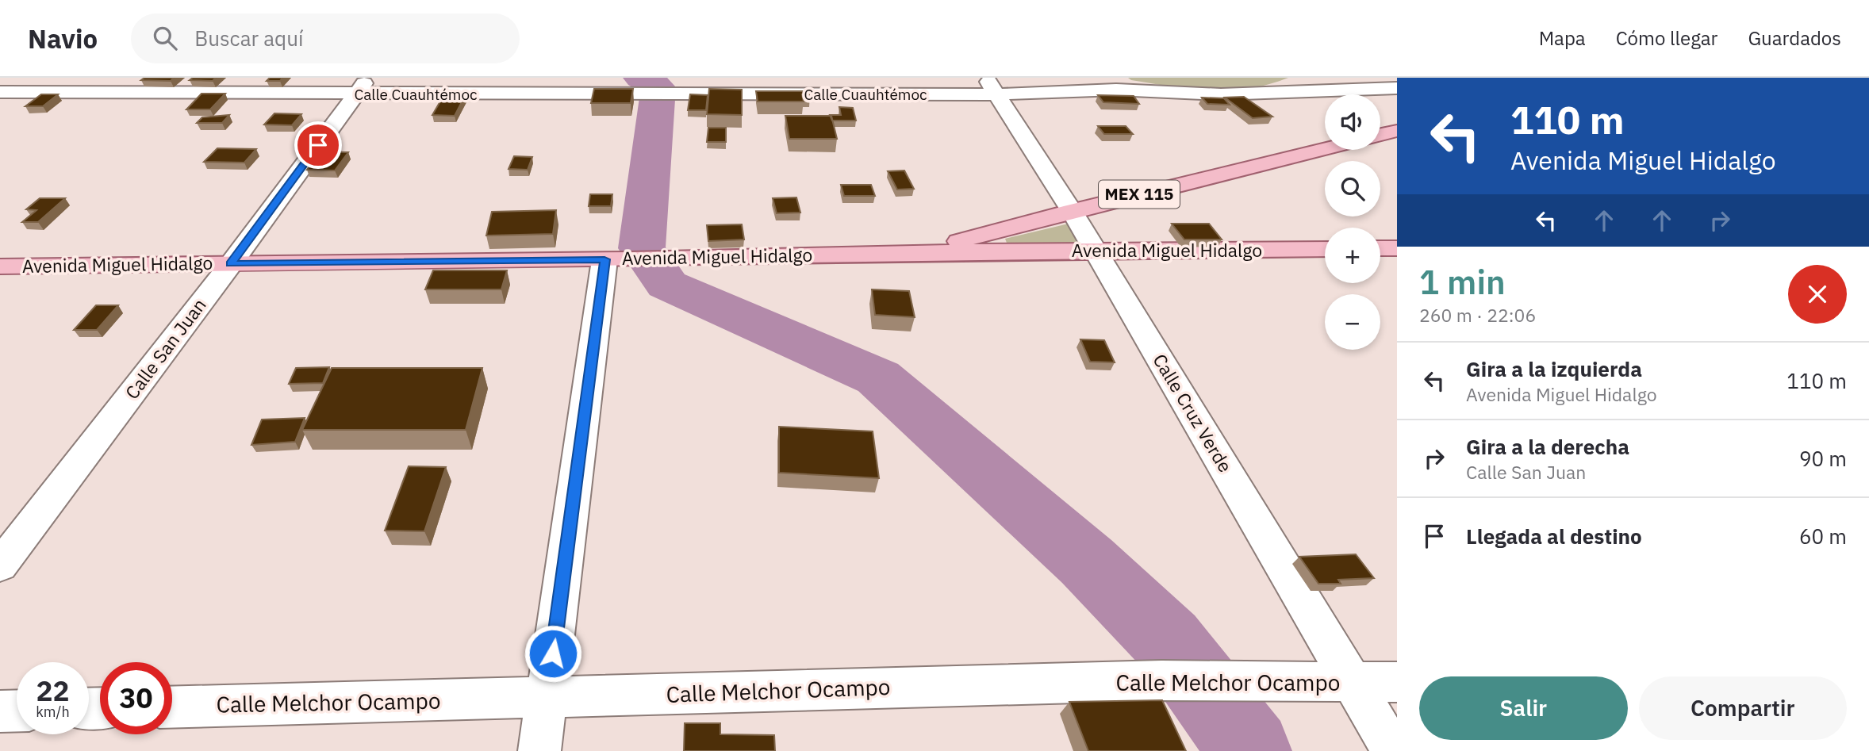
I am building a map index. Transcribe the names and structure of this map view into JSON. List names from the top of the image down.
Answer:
{
  "streets": {
    "main road": ["MEX 115", "Avenida Miguel Hidalgo"],
    "street": [
      "Calle Cuauhtémoc",
      "Calle San Juan",
      "Calle Cruz Verde",
      "Calle Melchor Ocampo"
    ]
  },
  "crossings": [
    ["Calle Cuauhtémoc", "Calle San Juan"],
    ["Calle Cuauhtémoc", "Calle Cruz Verde"],
    ["MEX 115", "Avenida Miguel Hidalgo"],
    ["MEX 115", "Calle Cruz Verde"],
    ["Avenida Miguel Hidalgo", "Calle San Juan"],
    ["Avenida Miguel Hidalgo", "Calle Cruz Verde"],
    ["Calle Cruz Verde", "Calle Melchor Ocampo"]
  ],
  "page": {
    "header": "Navio",
    "search": "Buscar aquí",
    "nav": ["Mapa", "Cómo llegar", "Guardados"],
    "turn": ["110 m", "Avenida Miguel Hidalgo"],
    "map_buttons": ["+", "−"],
    "heading": ["1 min", "260 m · 22:06"],
    "list": [
      {
        "name": "Gira a la izquierda",
        "note": "Avenida Miguel Hidalgo",
        "value": "110 m"
      },
      {
        "name": "Gira a la derecha",
        "note": "Calle San Juan",
        "value": "90 m"
      },
      {
        "name": "Llegada al destino",
        "value": "60 m"
      }
    ],
    "speed": "22 km/h",
    "limit": "30",
    "buttons": ["Salir", "Compartir"]
  }
}
